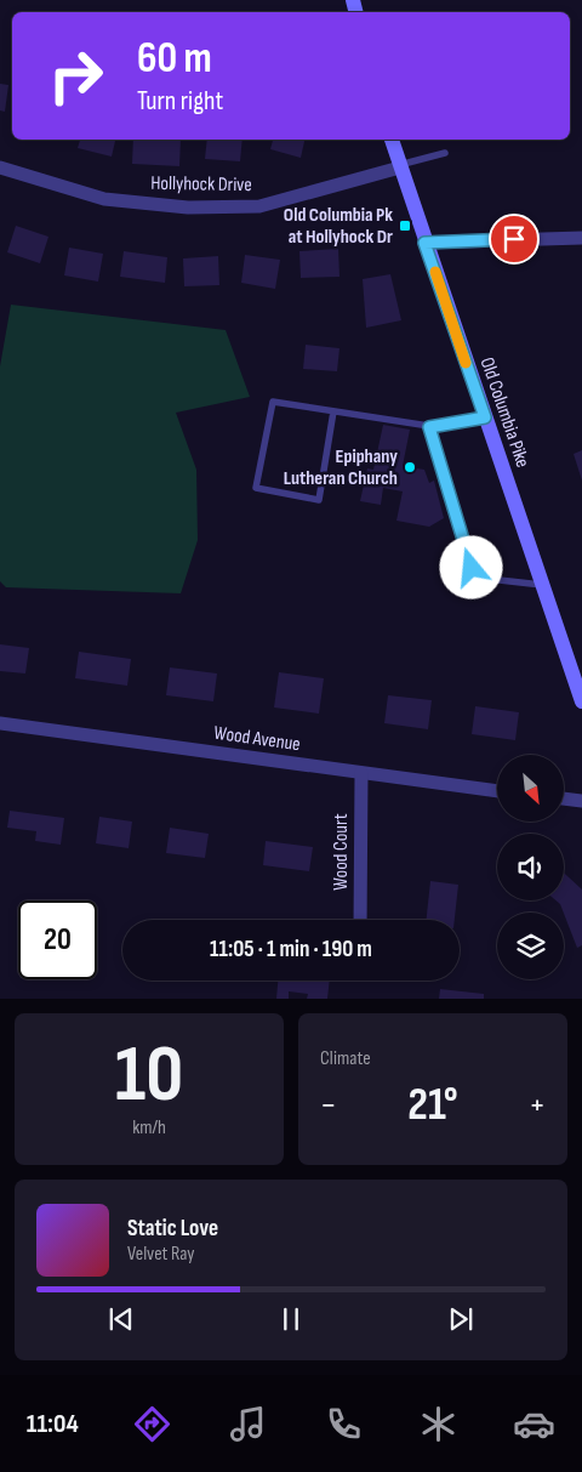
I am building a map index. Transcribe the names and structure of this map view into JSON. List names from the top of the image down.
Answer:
{
  "streets": {
    "main road": ["Old Columbia Pike"],
    "street": ["Hollyhock Drive", "Wood Avenue", "Wood Court"]
  },
  "crossings": [
    ["Hollyhock Drive", "Old Columbia Pike"],
    ["Wood Avenue", "Wood Court"]
  ],
  "places": {
    "transit": ["Old Columbia Pk at Hollyhock Dr"],
    "other": ["Epiphany Lutheran Church"]
  },
  "north": "bottom right",
  "page": {
    "turn": ["60 m", "Turn right"],
    "limit": "20",
    "trip": "11:05 · 1 min · 190 m",
    "tile": [
      ["10", "km/h"],
      "Climate"
    ],
    "heat": ["−", "21°", "+"],
    "song": ["Static Love", "Velvet Ray"],
    "tabs": "11:04"
  }
}
